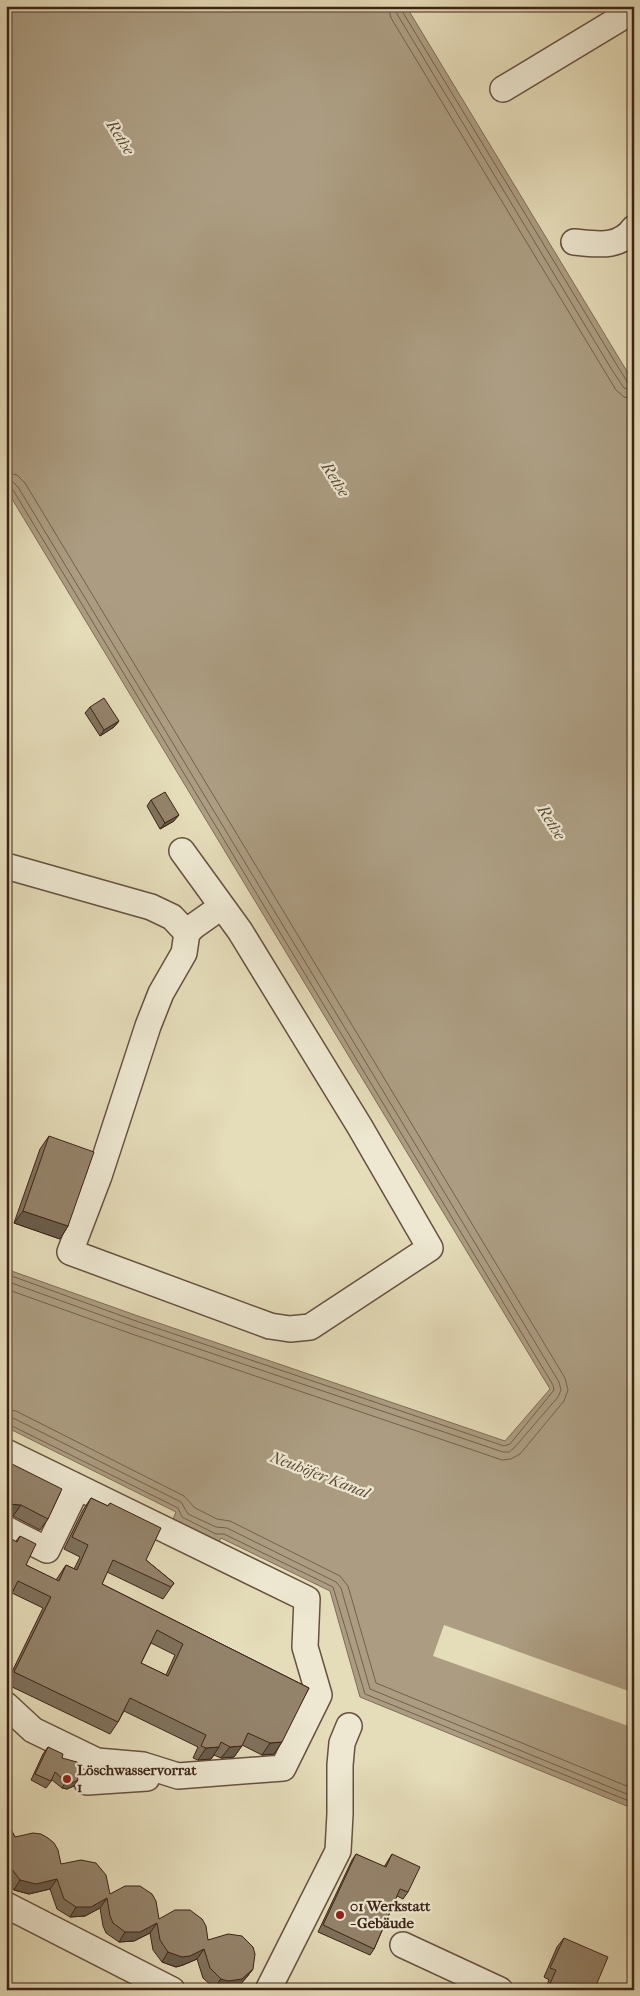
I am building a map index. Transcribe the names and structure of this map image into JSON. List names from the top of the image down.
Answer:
{
  "water": ["Rethe", "Neuhöfer Kanal"],
  "places": ["Löschwasservorrat 1", "01 Werkstatt - Gebäude"]
}
